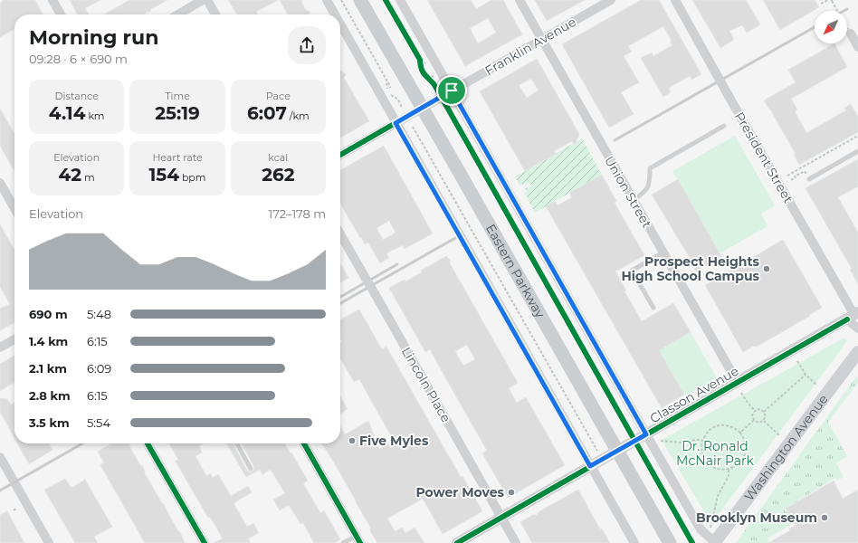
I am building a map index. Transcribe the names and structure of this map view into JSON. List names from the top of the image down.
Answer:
{
  "streets": {
    "main road": ["Eastern Parkway", "Washington Avenue"],
    "street": [
      "Franklin Avenue",
      "President Street",
      "Union Street",
      "Lincoln Place",
      "Classon Avenue"
    ]
  },
  "crossings": [
    ["Franklin Avenue", "Union Street"],
    ["Franklin Avenue", "Eastern Parkway"],
    ["President Street", "Classon Avenue"],
    ["Union Street", "Classon Avenue"],
    ["Eastern Parkway", "Classon Avenue"],
    ["Lincoln Place", "Classon Avenue"]
  ],
  "parks": ["Dr. Ronald McNair Park"],
  "places": [
    "Prospect Heights High School Campus",
    "Five Myles",
    "Power Moves",
    "Brooklyn Museum"
  ],
  "north": "bottom left",
  "page": {
    "heading": ["Morning run", "09:28 · 6 × 690 m"],
    "stats": [
      ["Distance", "4.14 km"],
      ["Time", "25:19"],
      ["Pace", "6:07 /km"],
      ["Elevation", "42 m"],
      ["Heart rate", "154 bpm"],
      ["kcal", "262"]
    ],
    "chart": ["Elevation", "172–178 m"],
    "list": [
      {
        "name": "690 m",
        "note": "5:48"
      },
      {
        "name": "1.4 km",
        "note": "6:15"
      },
      {
        "name": "2.1 km",
        "note": "6:09"
      },
      {
        "name": "2.8 km",
        "note": "6:15"
      },
      {
        "name": "3.5 km",
        "note": "5:54"
      }
    ]
  }
}
